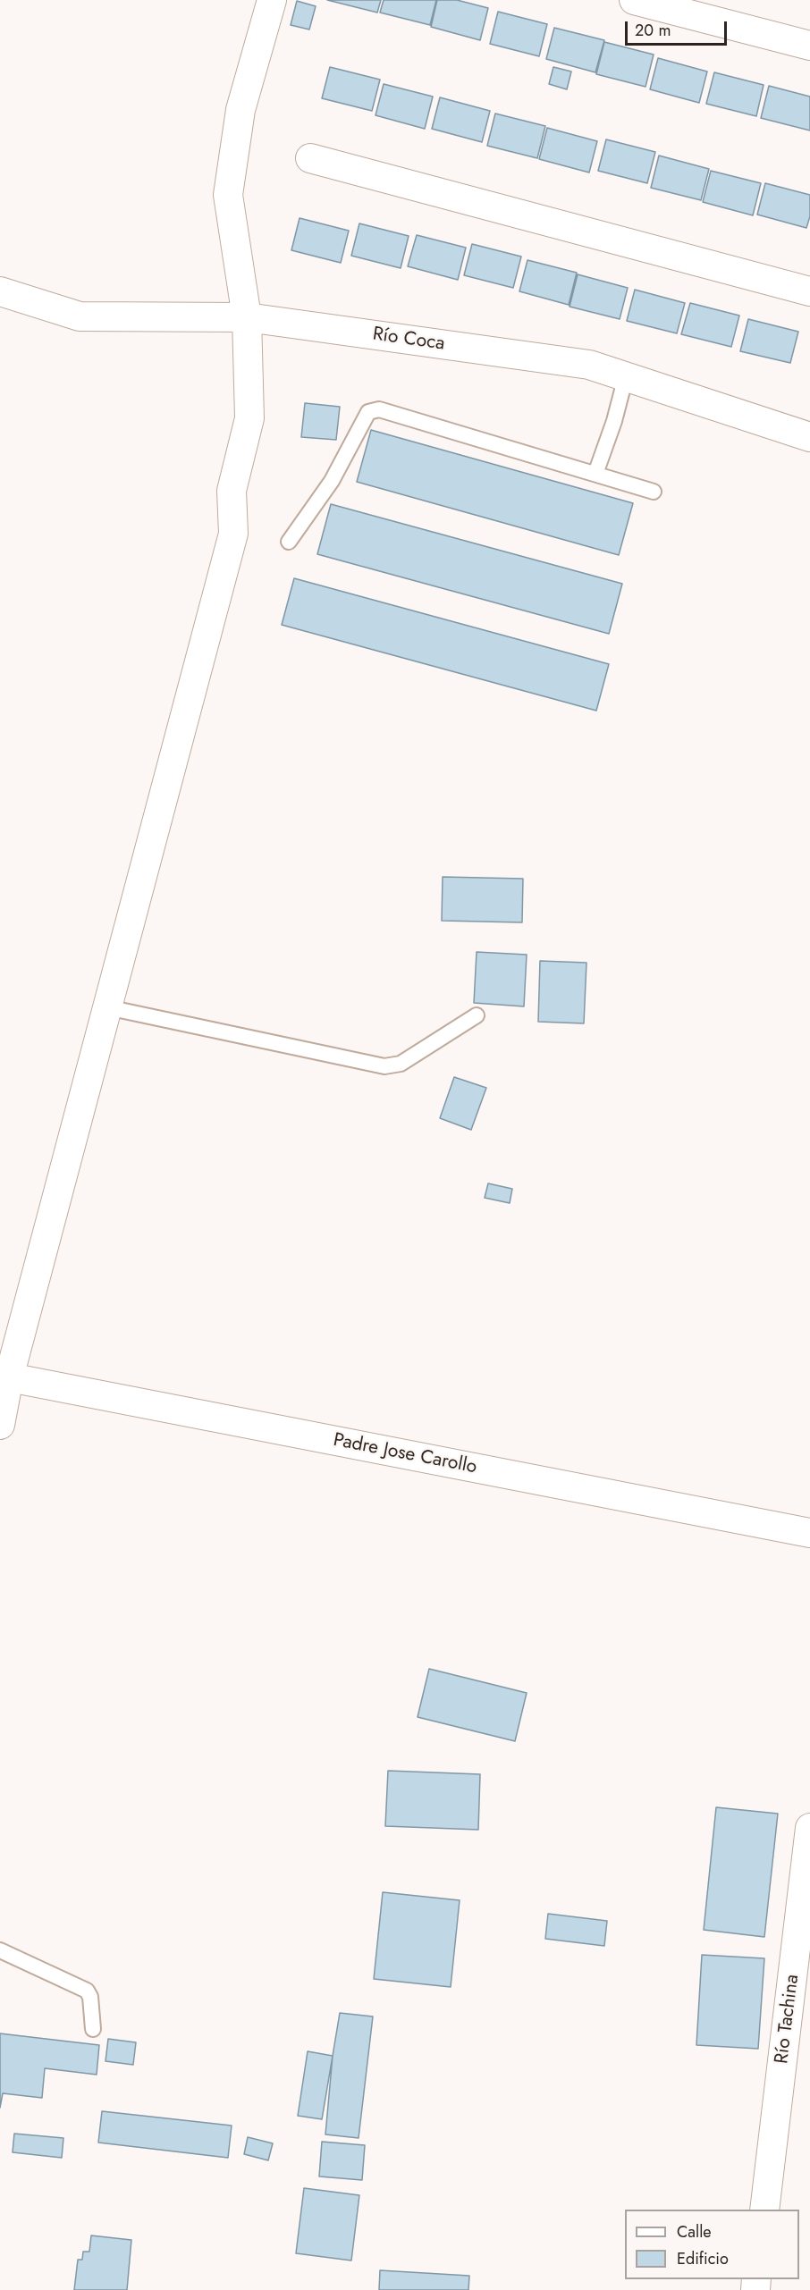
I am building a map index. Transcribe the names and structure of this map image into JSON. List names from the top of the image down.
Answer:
{
  "streets": {
    "street": ["Río Coca", "Padre Jose Carollo", "Río Tachina"]
  },
  "legend": ["Calle", "Edificio"],
  "scale_bar": "20 m"
}
